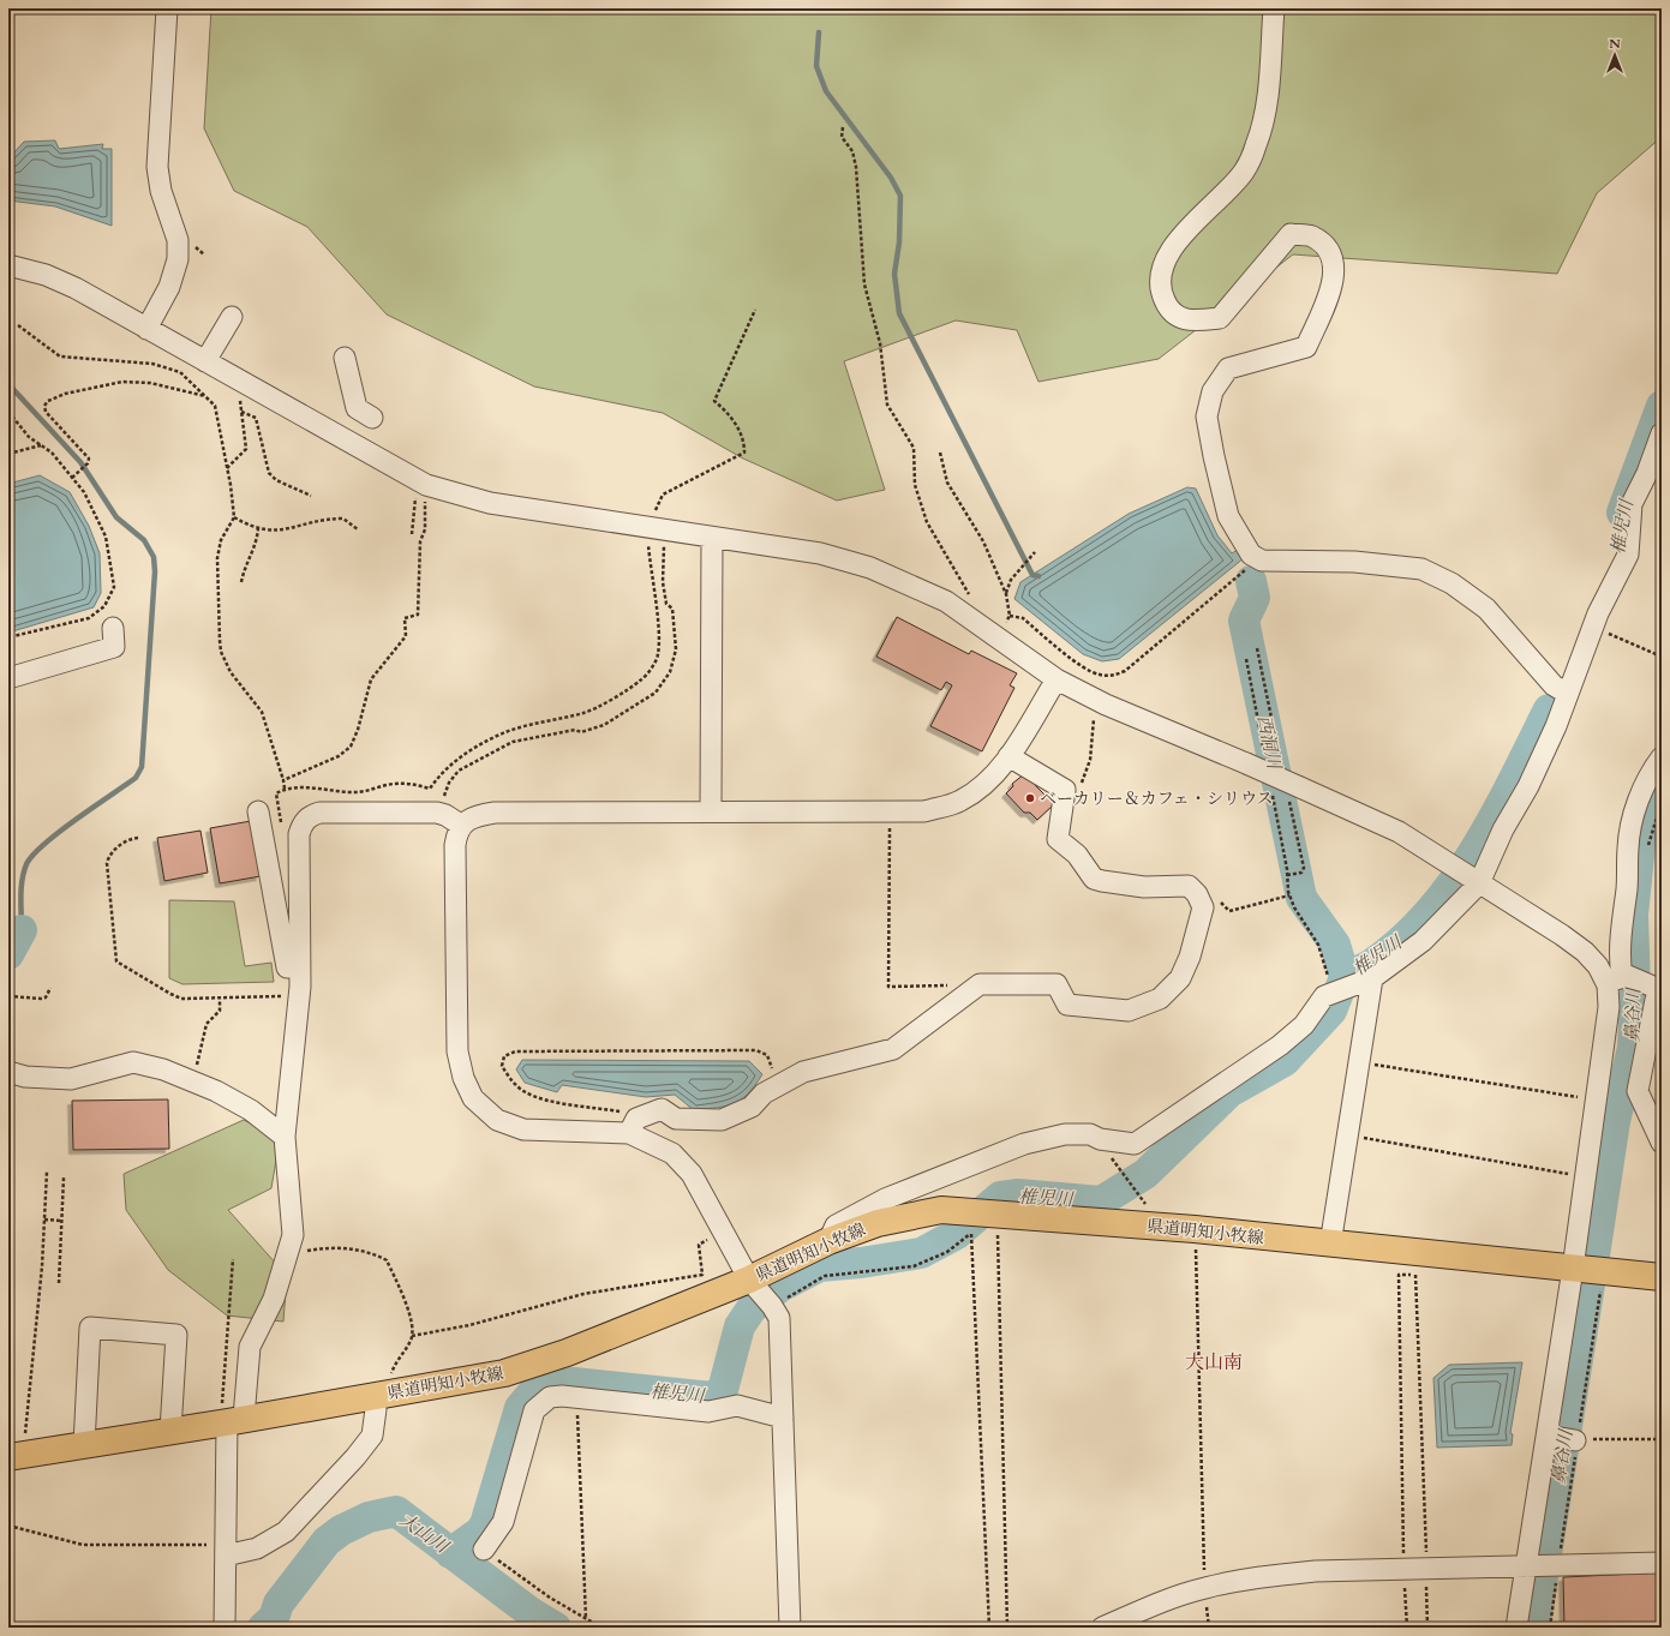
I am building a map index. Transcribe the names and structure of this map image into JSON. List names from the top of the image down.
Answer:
{
  "streets": {
    "main road": ["県道明知小牧線"]
  },
  "districts": ["大山南"],
  "water": [
    "椎児川",
    "西洞川",
    "鼻谷川",
    "大山川"
  ],
  "places": ["ベーカリー＆カフェ・シリウス"],
  "north": "top"
}
